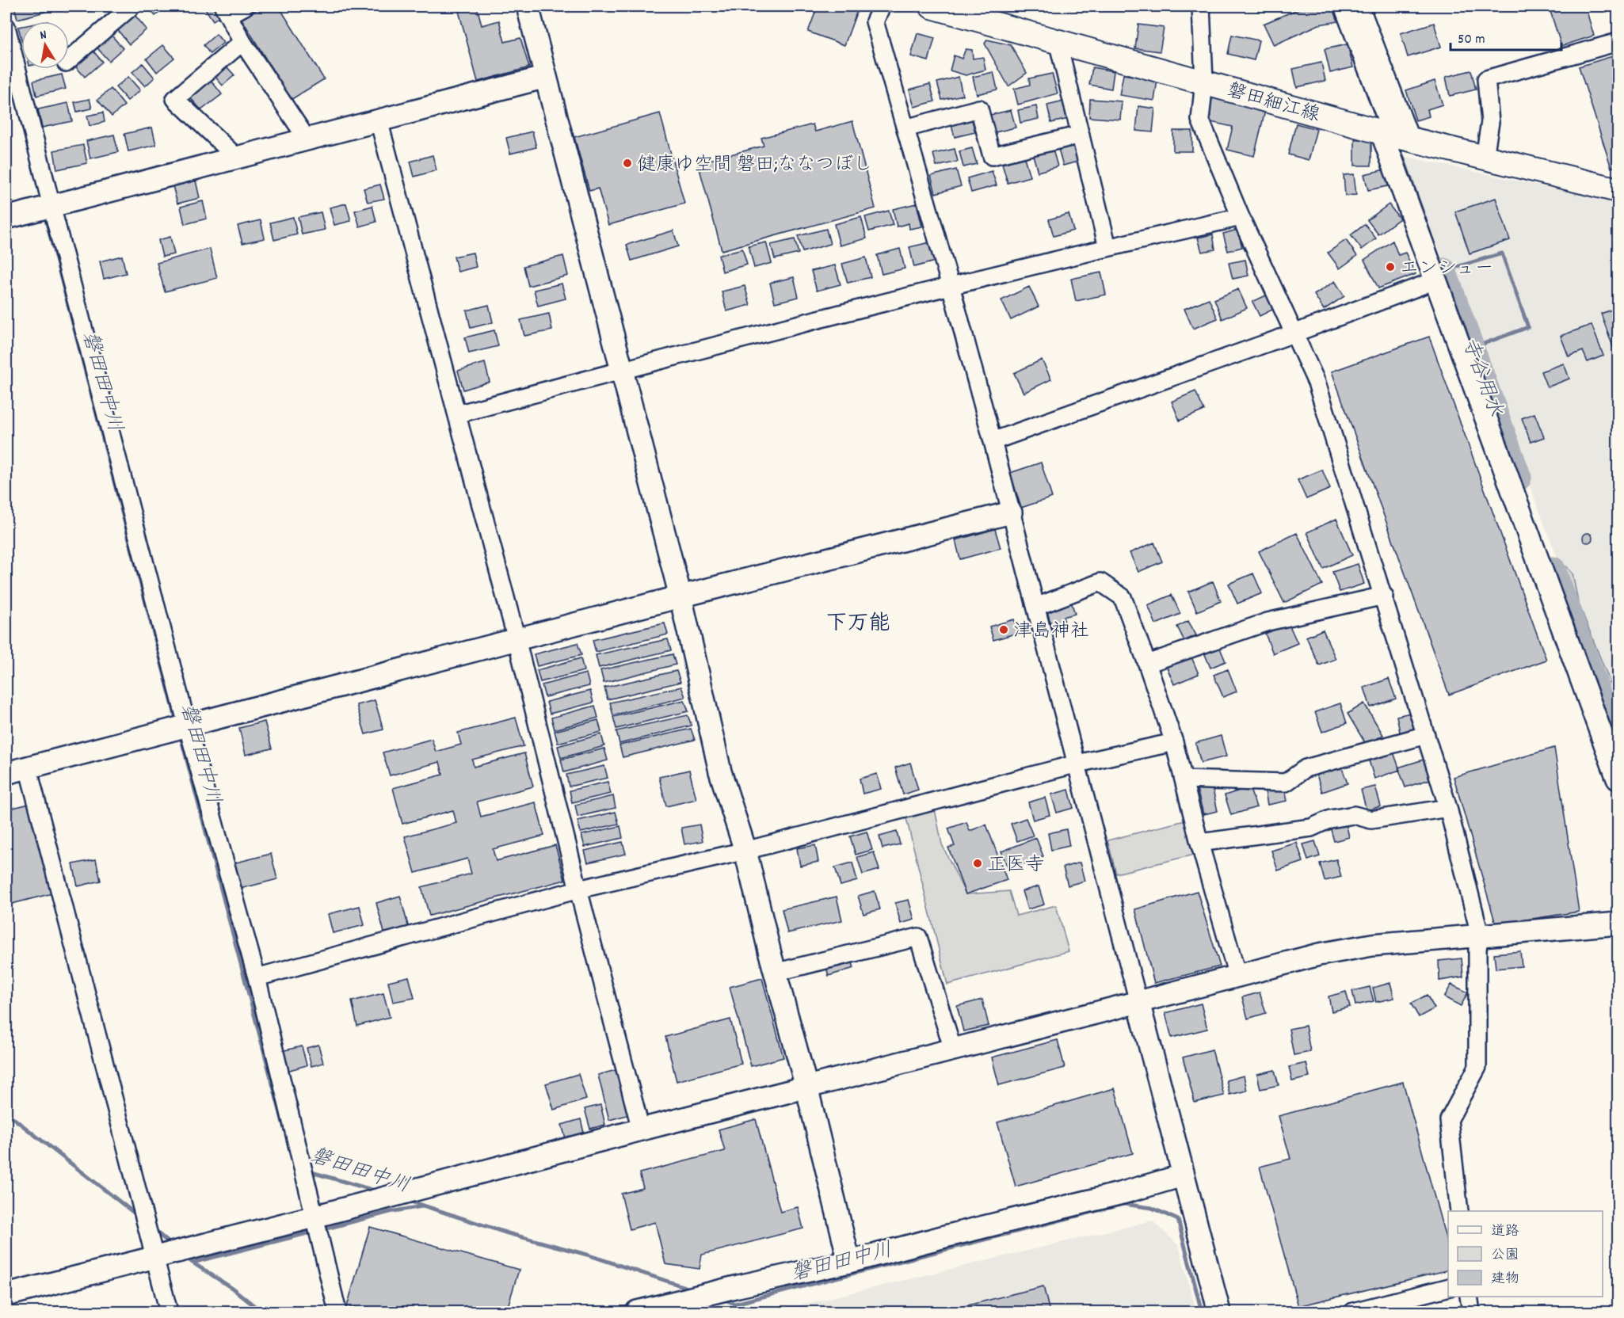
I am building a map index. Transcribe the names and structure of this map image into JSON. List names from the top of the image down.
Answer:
{
  "streets": {
    "main road": ["磐田細江線"]
  },
  "districts": ["下万能"],
  "water": ["寺谷用水", "磐田田中川"],
  "places": [
    "健康ゆ空間 磐田;ななつぼし",
    "エンシュー",
    "津島神社",
    "正医寺"
  ],
  "legend": ["道路", "公園", "建物"],
  "scale_bar": "50 m",
  "north": "top"
}
